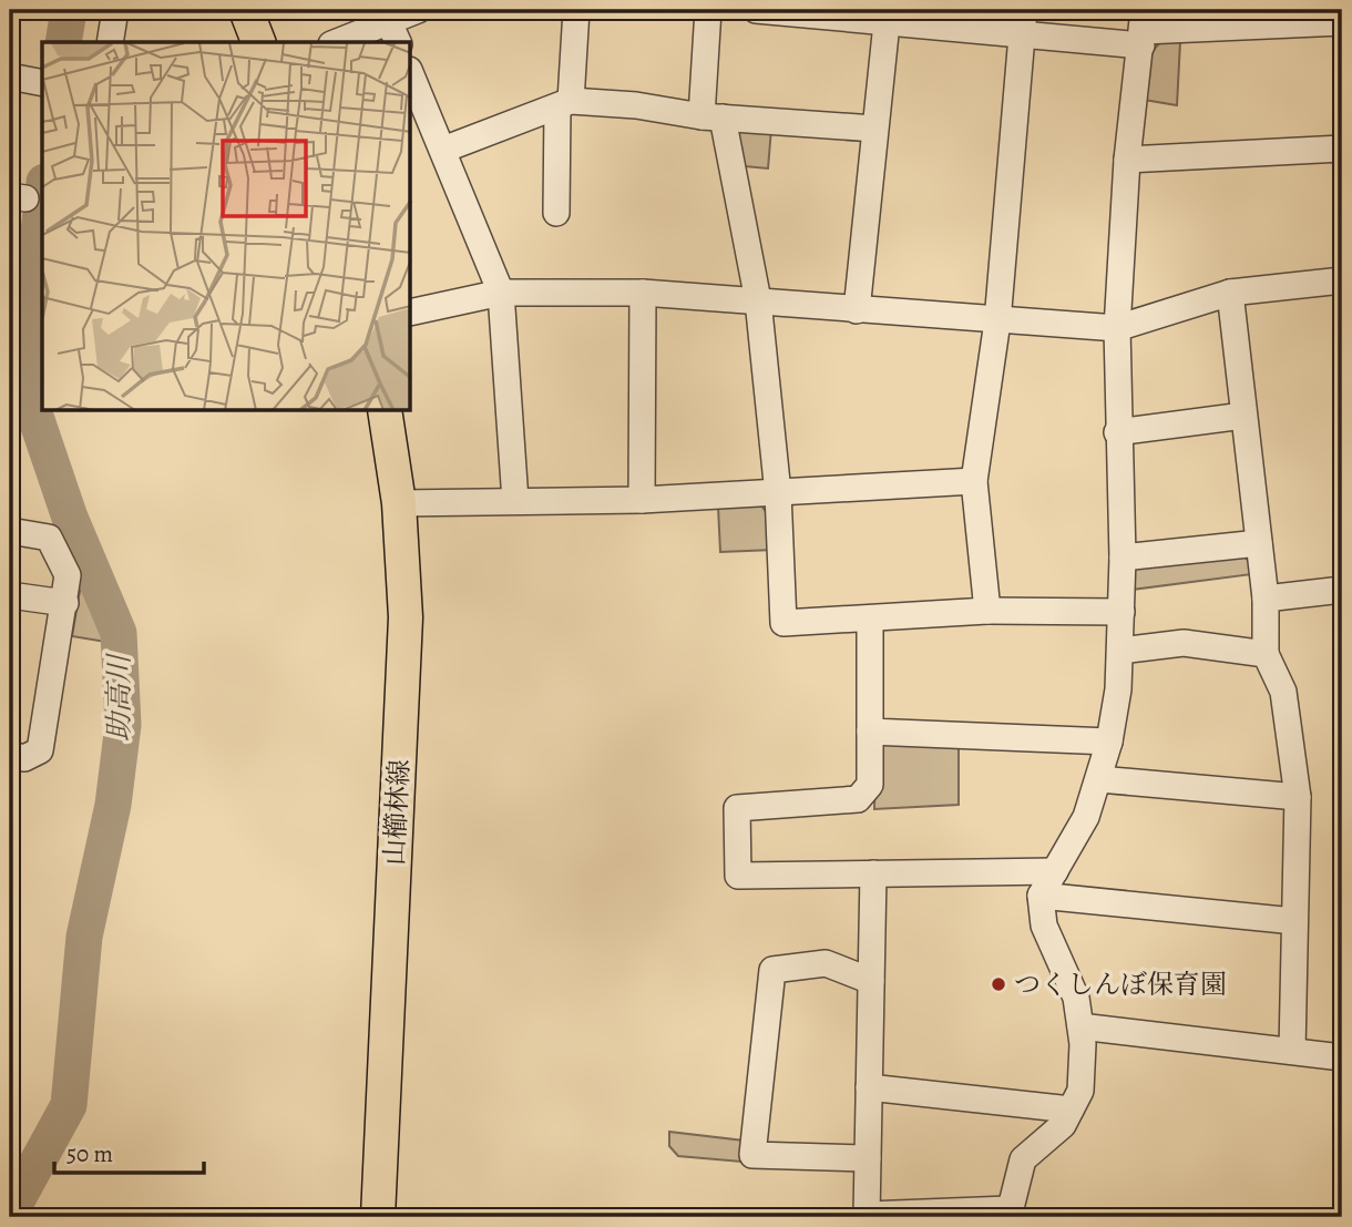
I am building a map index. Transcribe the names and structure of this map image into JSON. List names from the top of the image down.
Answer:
{
  "streets": {
    "main road": ["山櫛林線"]
  },
  "water": ["助高川"],
  "places": ["つくしんぼ保育園"],
  "scale_bar": "50 m"
}
